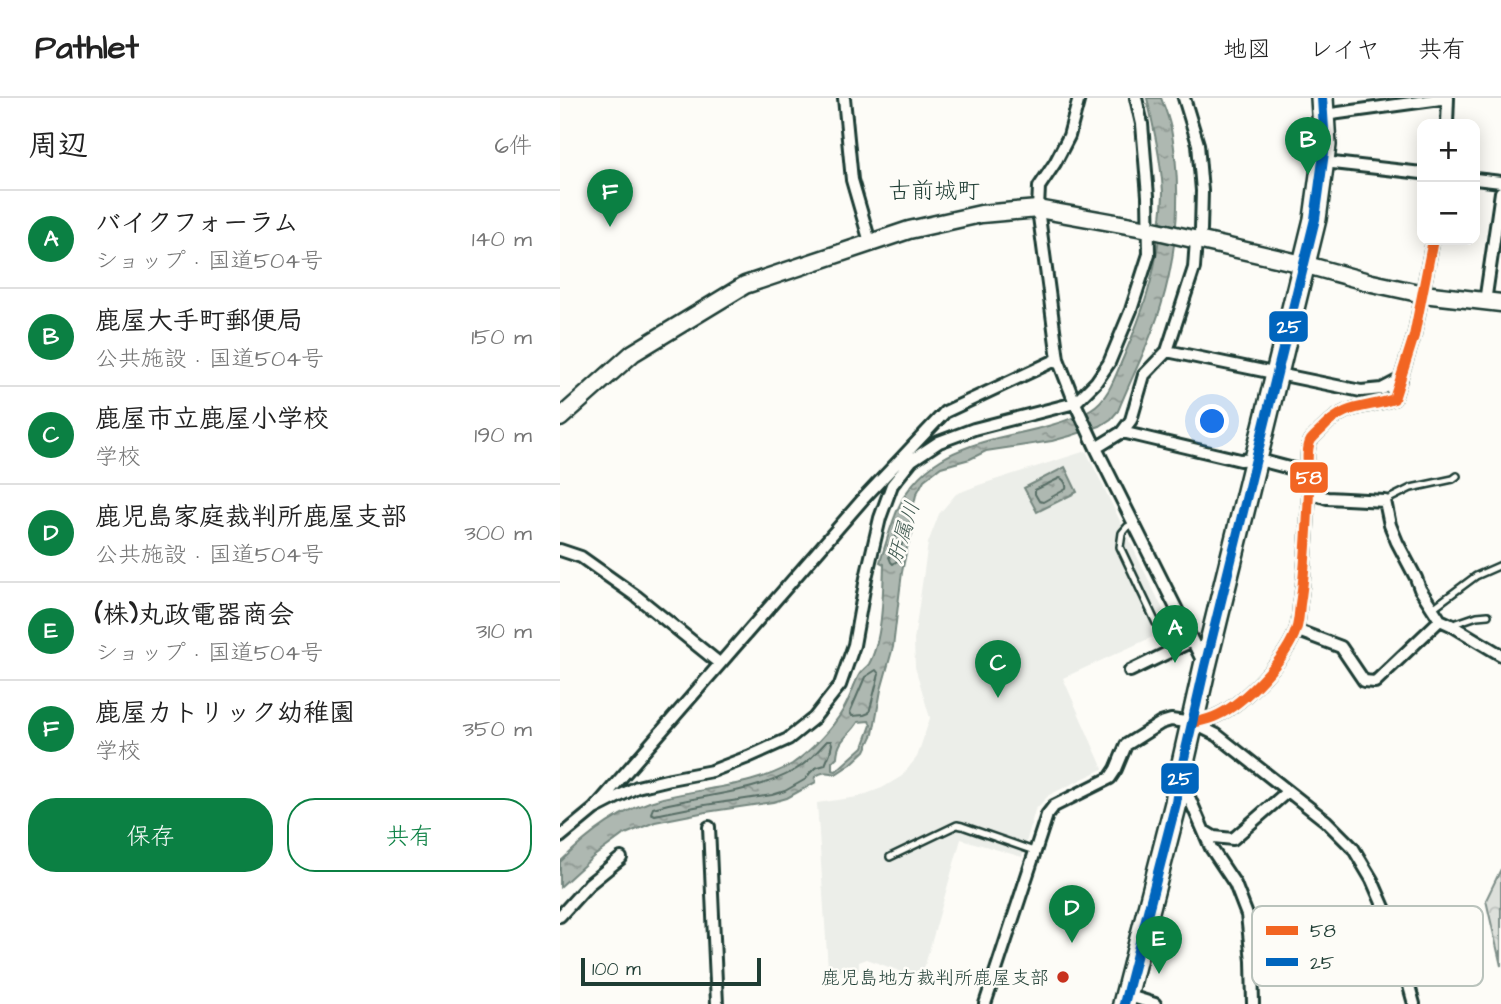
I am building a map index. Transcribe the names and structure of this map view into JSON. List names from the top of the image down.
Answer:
{
  "districts": ["古前城町"],
  "water": ["肝属川"],
  "places": ["鹿児島地方裁判所鹿屋支部"],
  "lines": ["transit line 25", "transit line 58"],
  "legend": ["58", "25"],
  "scale_bar": "100 m",
  "page": {
    "header": "Pathlet",
    "nav": ["地図", "レイヤ", "共有"],
    "heading": ["周辺", "6件"],
    "pins": [
      "B",
      "F",
      "A",
      "C",
      "D",
      "E"
    ],
    "map_buttons": ["+", "−"],
    "list": [
      {
        "mark": "A",
        "name": "バイクフォーラム",
        "note": "ショップ · 国道504号",
        "value": "140 m"
      },
      {
        "mark": "B",
        "name": "鹿屋大手町郵便局",
        "note": "公共施設 · 国道504号",
        "value": "150 m"
      },
      {
        "mark": "C",
        "name": "鹿屋市立鹿屋小学校",
        "note": "学校",
        "value": "190 m"
      },
      {
        "mark": "D",
        "name": "鹿児島家庭裁判所鹿屋支部",
        "note": "公共施設 · 国道504号",
        "value": "300 m"
      },
      {
        "mark": "E",
        "name": "(株)丸政電器商会",
        "note": "ショップ · 国道504号",
        "value": "310 m"
      },
      {
        "mark": "F",
        "name": "鹿屋カトリック幼稚園",
        "note": "学校",
        "value": "350 m"
      }
    ],
    "buttons": ["保存", "共有"],
    "scale": "100 m"
  }
}
